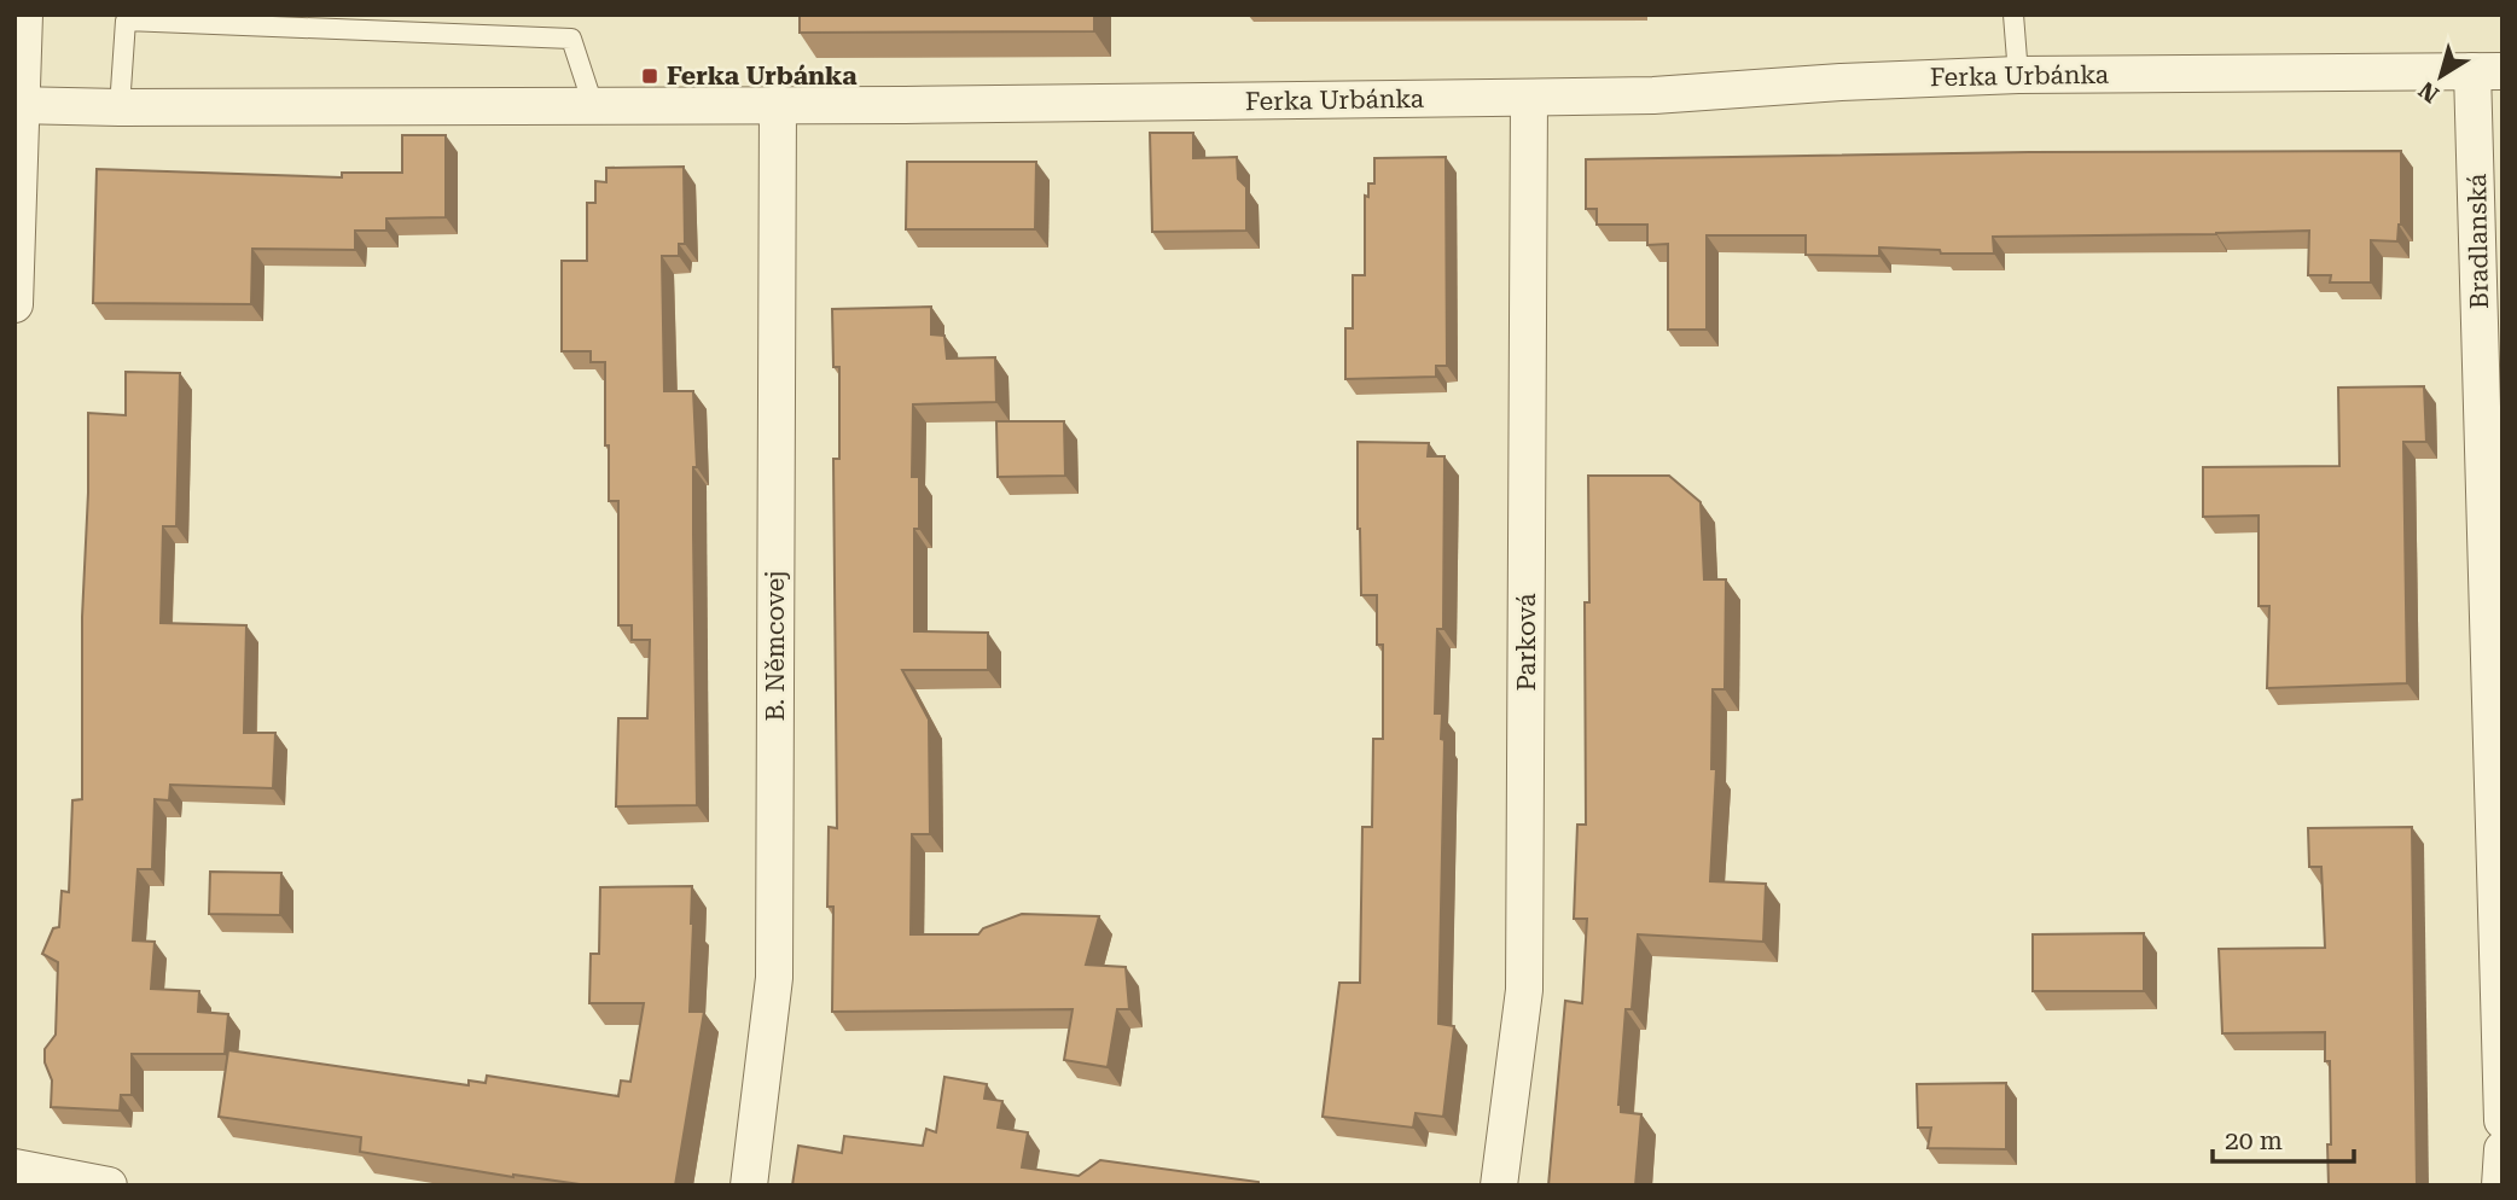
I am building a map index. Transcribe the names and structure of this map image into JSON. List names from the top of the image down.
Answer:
{
  "streets": {
    "street": [
      "Ferka Urbánka",
      "Bradlanská",
      "Parková",
      "B. Němcovej"
    ]
  },
  "crossings": [
    ["Ferka Urbánka", "Bradlanská"],
    ["Ferka Urbánka", "Parková"],
    ["Ferka Urbánka", "B. Němcovej"]
  ],
  "places": {
    "transit": ["Ferka Urbánka"]
  },
  "scale_bar": "20 m",
  "north": "bottom left"
}
